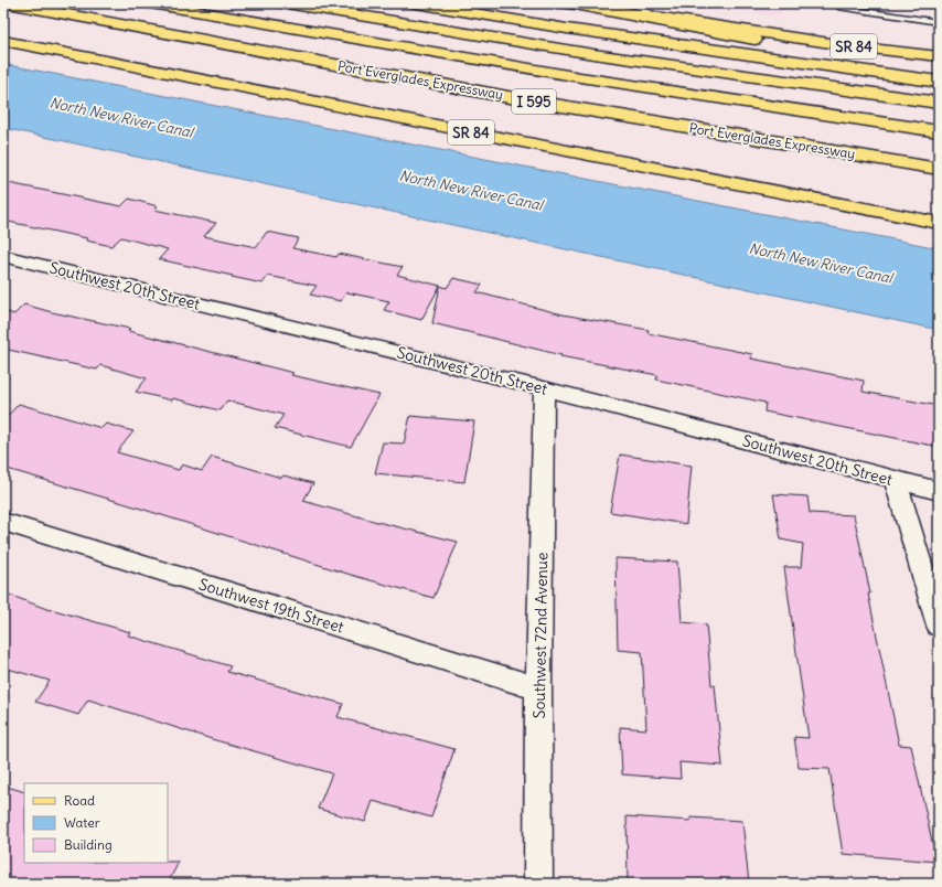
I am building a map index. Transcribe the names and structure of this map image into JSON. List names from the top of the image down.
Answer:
{
  "streets": {
    "main road": ["SR 84", "Port Everglades Expressway", "I 595"],
    "street": ["Southwest 20th Street", "Southwest 19th Street", "Southwest 72nd Avenue"]
  },
  "crossings": [
    ["Southwest 20th Street", "Southwest 72nd Avenue"],
    ["Southwest 19th Street", "Southwest 72nd Avenue"]
  ],
  "water": ["North New River Canal"],
  "legend": ["Road", "Water", "Building"]
}
